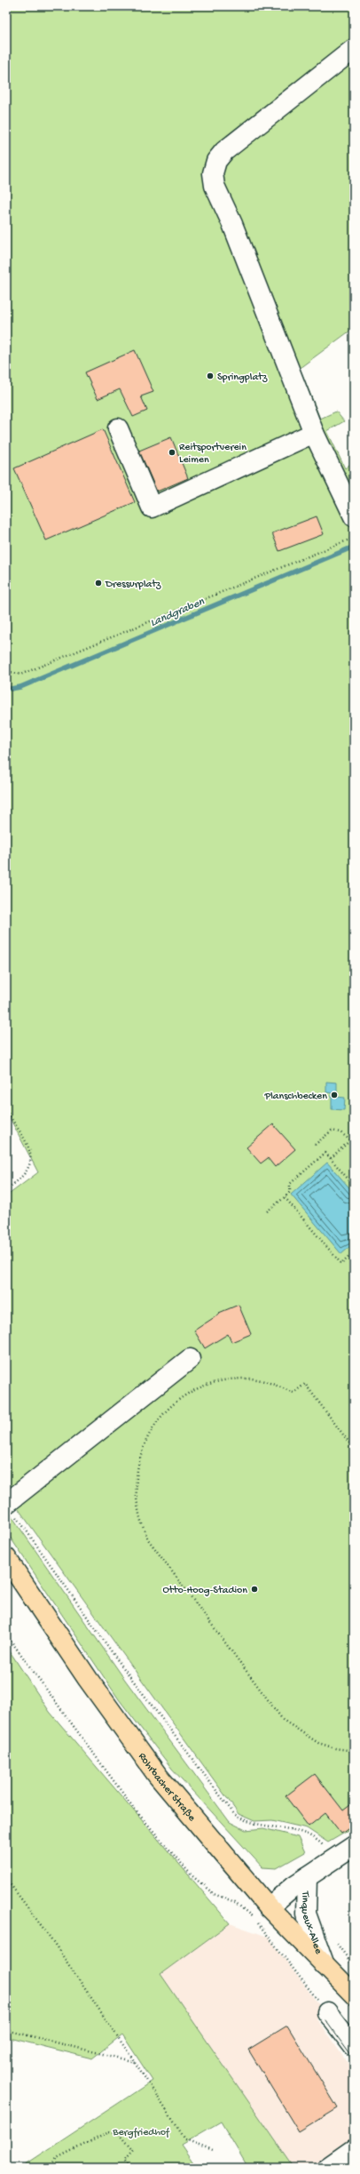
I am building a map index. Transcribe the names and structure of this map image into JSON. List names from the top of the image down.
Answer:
{
  "streets": {
    "main road": ["Rohrbacher Straße"],
    "street": ["Tinqueux-Allee"]
  },
  "crossings": [
    ["Rohrbacher Straße", "Tinqueux-Allee"]
  ],
  "water": ["Landgraben"],
  "parks": ["Bergfriedhof"],
  "places": [
    "Springplatz",
    "Reitsportverein Leimen",
    "Dressurplatz",
    "Planschbecken",
    "Otto-Hoog-Stadion"
  ]
}
